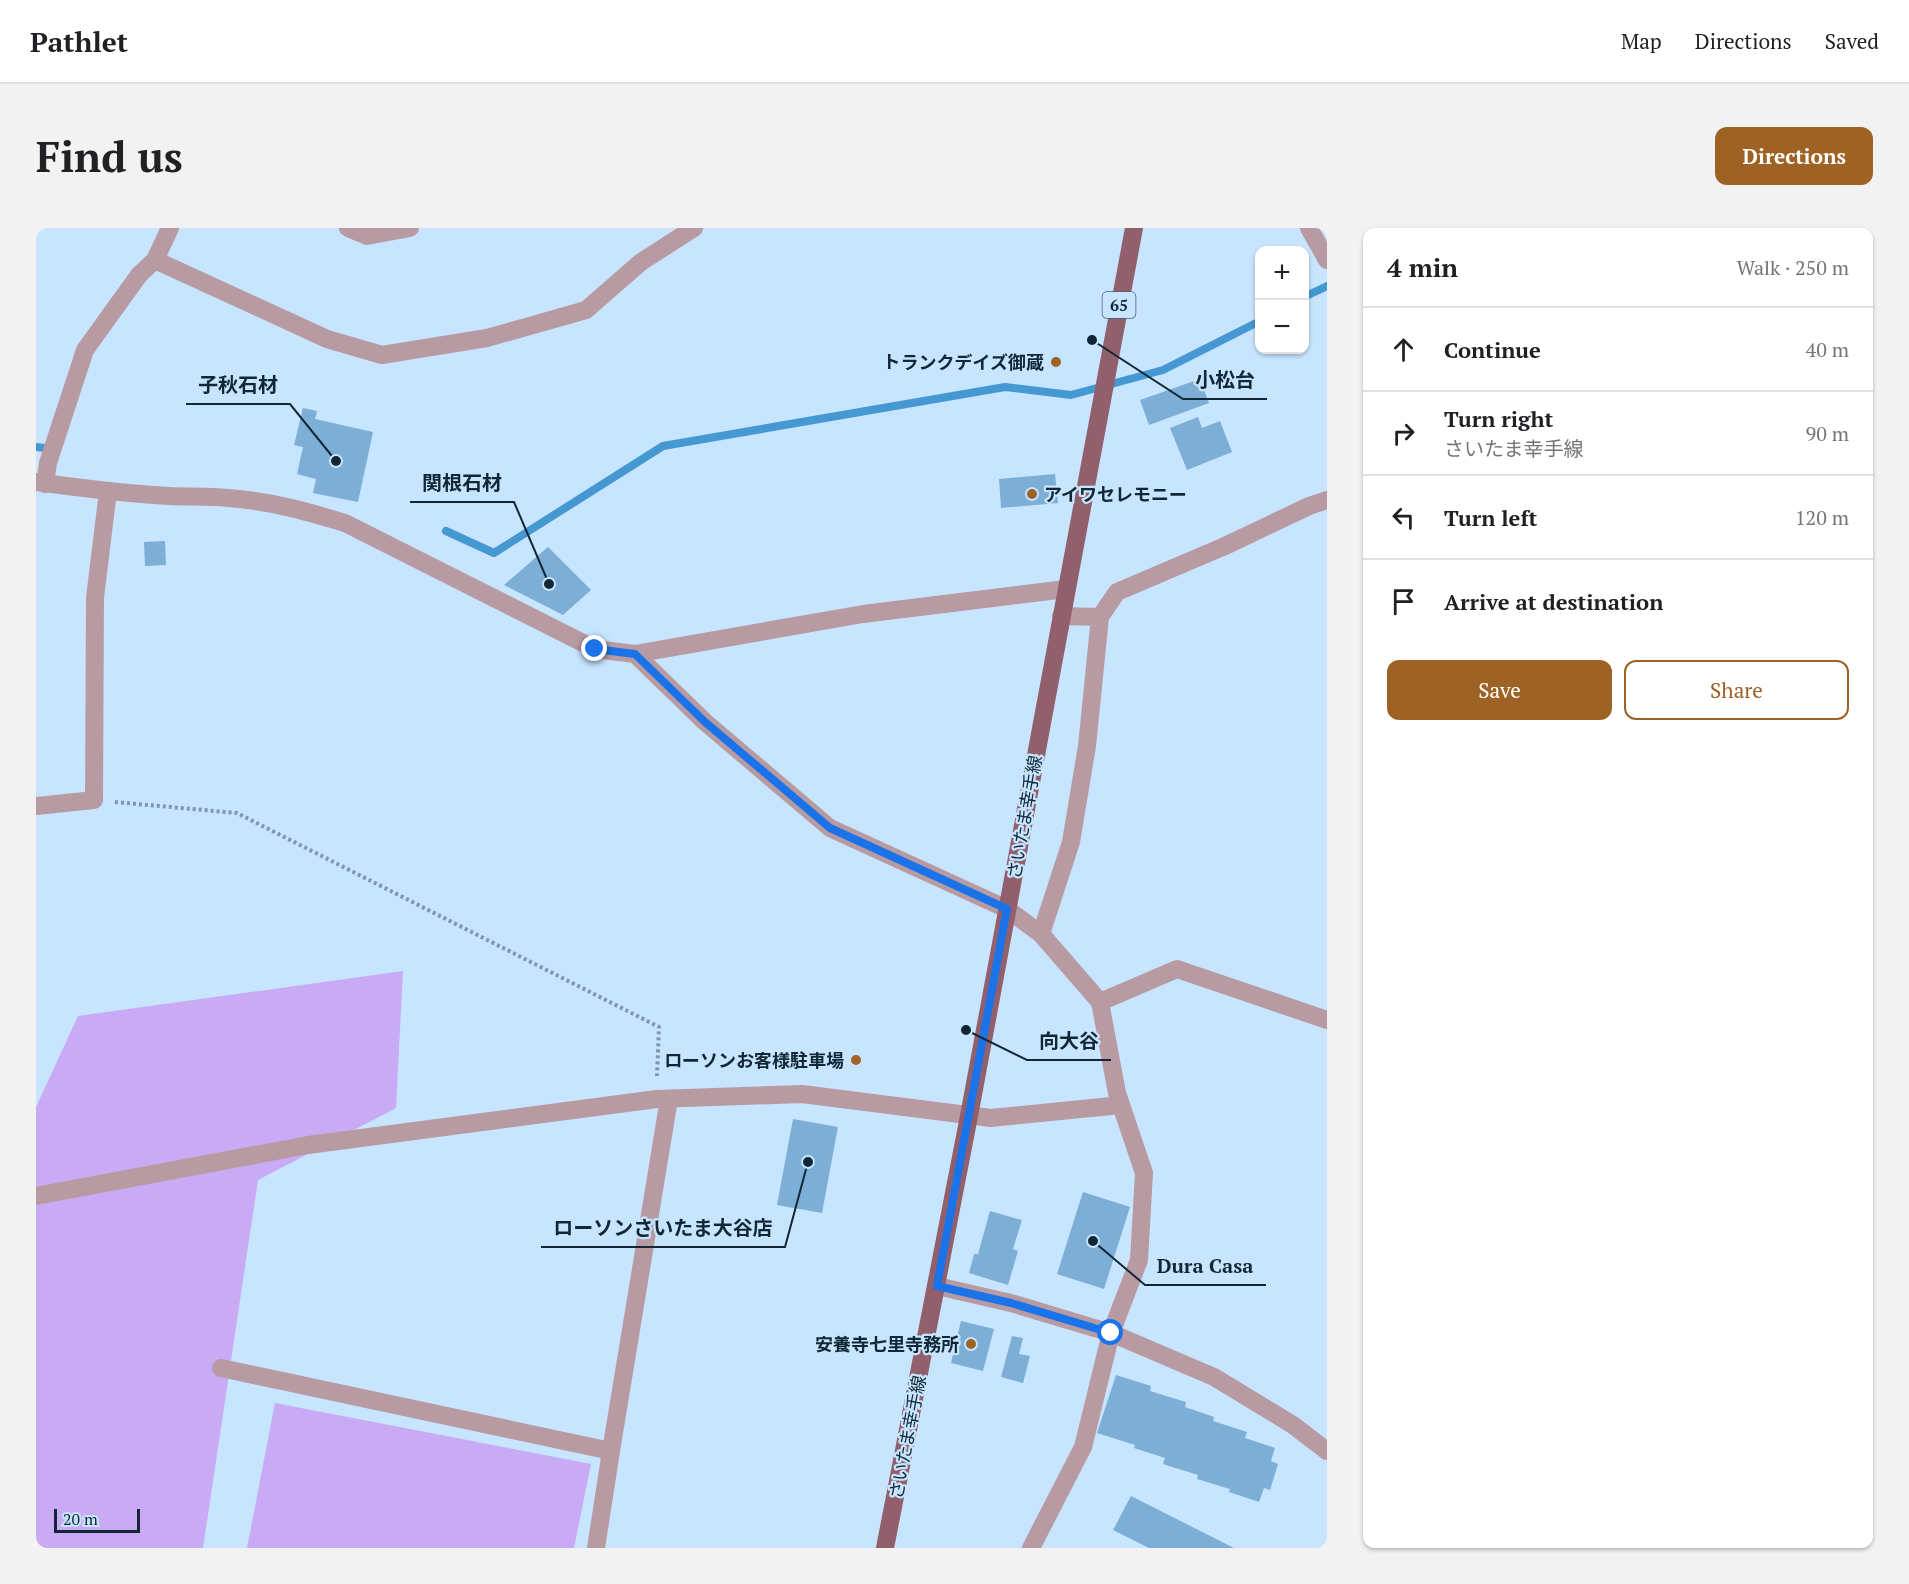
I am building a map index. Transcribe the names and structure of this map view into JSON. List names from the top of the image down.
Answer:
{
  "streets": {
    "main road": ["65", "さいたま幸手線"]
  },
  "places": [
    "小松台",
    "トランクデイズ御蔵",
    "子秋石材",
    "アイワセレモニー",
    "関根石材",
    "向大谷",
    "ローソンお客様駐車場",
    "ローソンさいたま大谷店",
    "Dura Casa",
    "安養寺七里寺務所"
  ],
  "scale_bar": "20 m",
  "page": {
    "header": "Pathlet",
    "nav": ["Map", "Directions", "Saved"],
    "buttons": [
      "Directions",
      ["Save", "Share"]
    ],
    "title": "Find us",
    "heading": ["4 min", "Walk · 250 m"],
    "map_buttons": ["+", "−"],
    "list": [
      ["Continue", "40 m"],
      ["Turn right", "さいたま幸手線", "90 m"],
      ["Turn left", "120 m"],
      "Arrive at destination"
    ],
    "scale": "20 m"
  }
}
